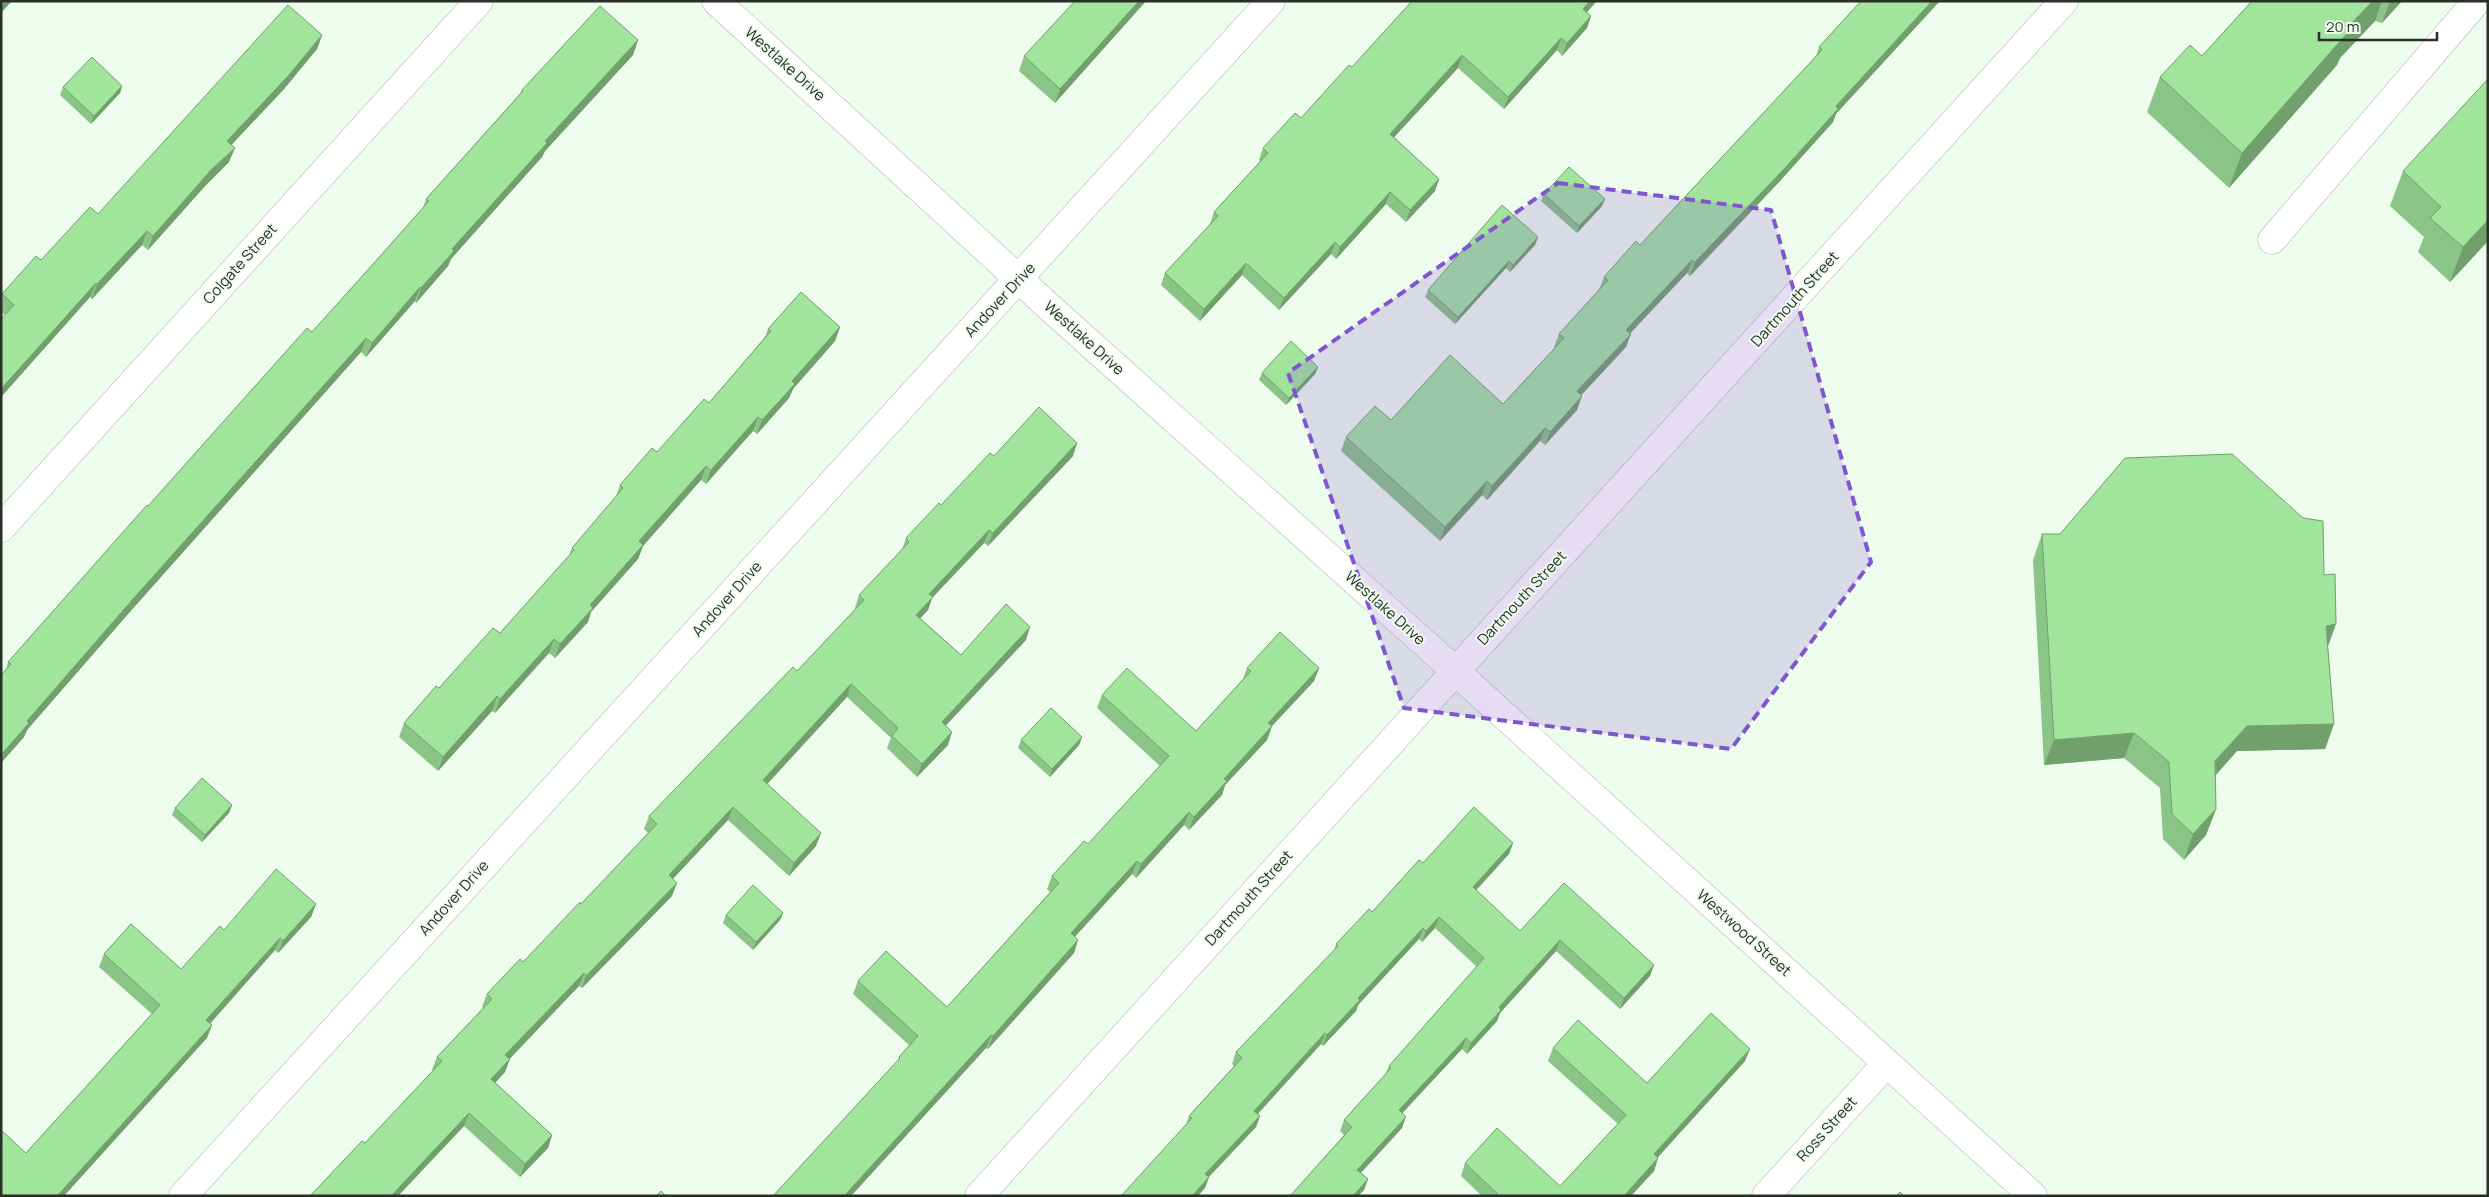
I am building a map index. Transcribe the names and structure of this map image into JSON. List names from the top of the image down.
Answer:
{
  "streets": {
    "street": [
      "Westlake Drive",
      "Colgate Street",
      "Dartmouth Street",
      "Andover Drive",
      "Westwood Street",
      "Ross Street"
    ]
  },
  "crossings": [
    ["Westlake Drive", "Dartmouth Street"],
    ["Westlake Drive", "Andover Drive"],
    ["Westlake Drive", "Westwood Street"],
    ["Dartmouth Street", "Westwood Street"],
    ["Westwood Street", "Ross Street"]
  ],
  "scale_bar": "20 m"
}
